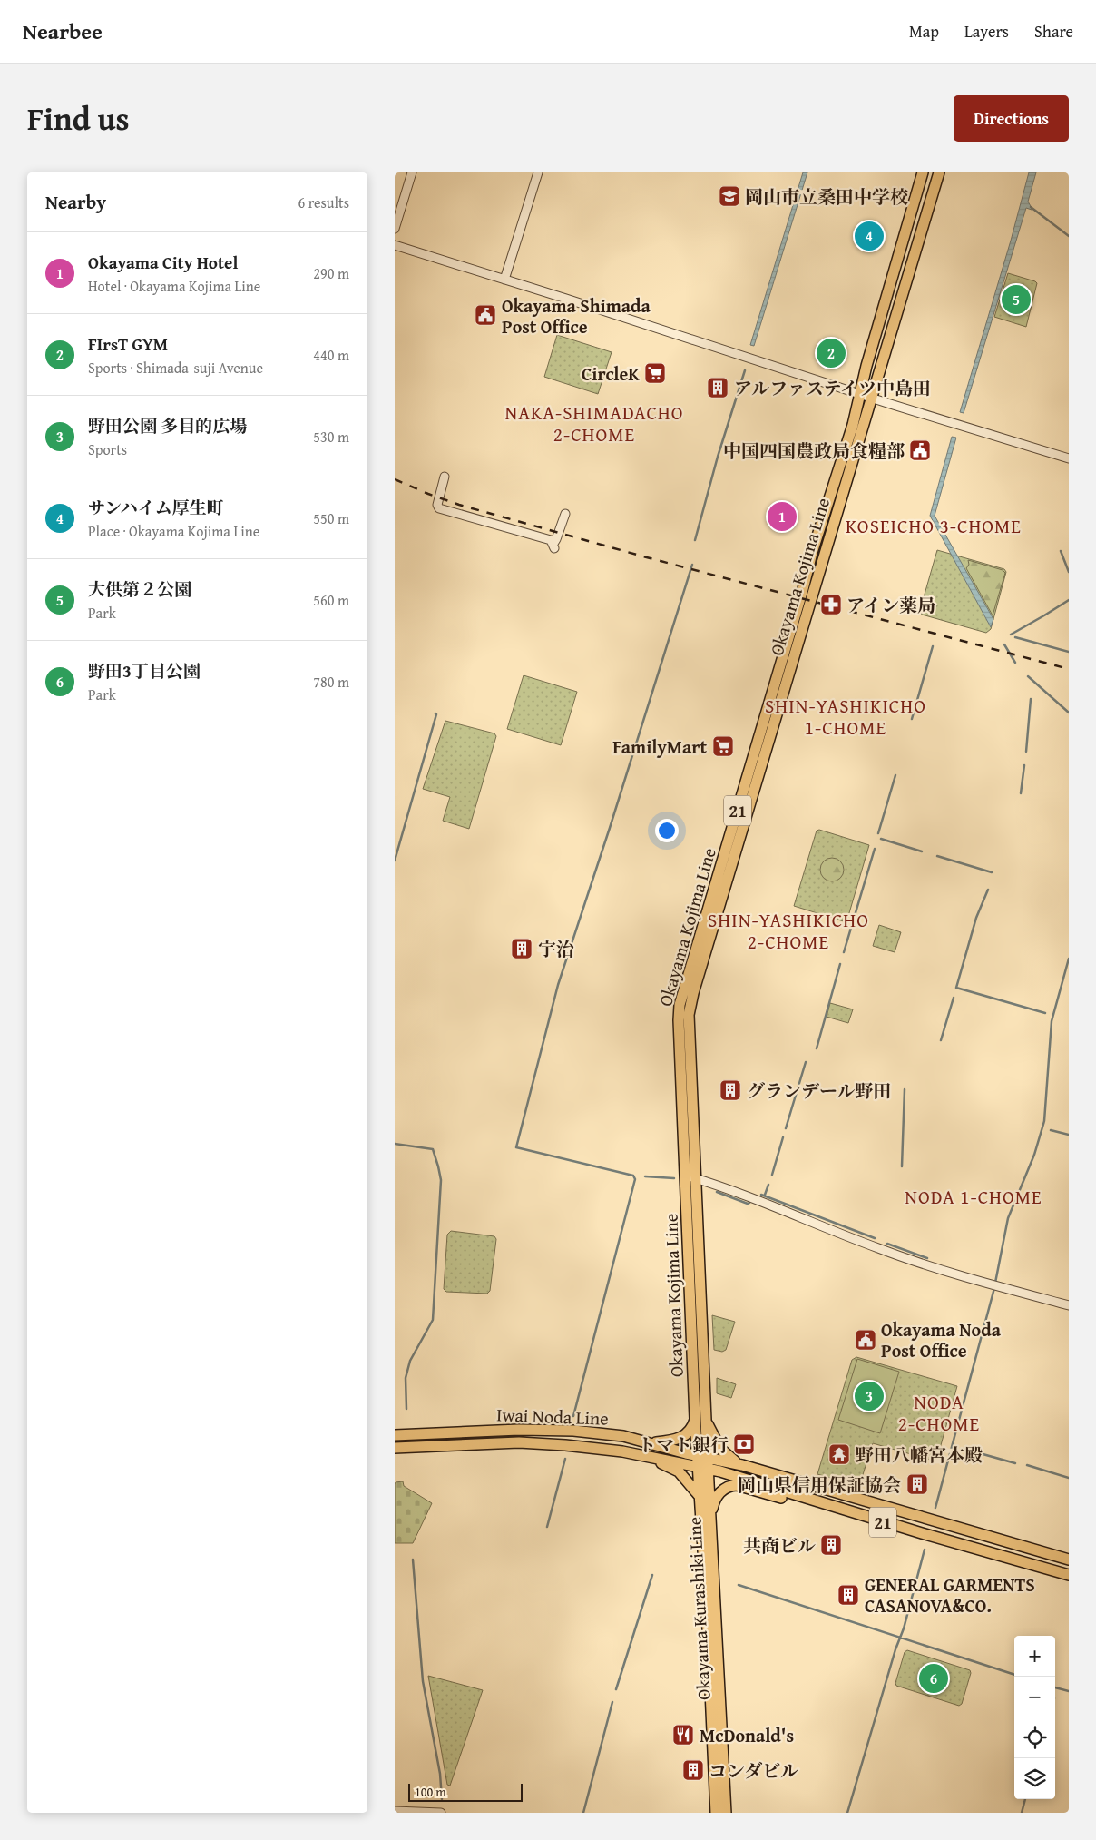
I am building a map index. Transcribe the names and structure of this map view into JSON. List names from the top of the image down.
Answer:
{
  "streets": {
    "main road": [
      "Okayama Kojima Line",
      "21",
      "Iwai Noda Line",
      "Okayama Kurashiki Line"
    ]
  },
  "crossings": [
    ["Okayama Kojima Line", "21"],
    ["Okayama Kojima Line", "Iwai Noda Line"],
    ["Okayama Kojima Line", "Okayama Kurashiki Line"],
    ["21", "Iwai Noda Line"],
    ["21", "Okayama Kurashiki Line"],
    ["Iwai Noda Line", "Okayama Kurashiki Line"]
  ],
  "districts": [
    "NAKA-SHIMADACHO 2-CHOME",
    "KOSEICHO 3-CHOME",
    "SHIN-YASHIKICHO 1-CHOME",
    "SHIN-YASHIKICHO 2-CHOME",
    "NODA 1-CHOME",
    "NODA 2-CHOME"
  ],
  "places": {
    "school or university": ["岡山市立桑田中学校"],
    "public building": ["Okayama Shimada Post Office", "中国四国農政局食糧部", "Okayama Noda Post Office"],
    "supermarket": ["CircleK", "FamilyMart"],
    "building": [
      "アルファステイツ中島田",
      "宇治",
      "グランデール野田",
      "岡山県信用保証協会",
      "共商ビル",
      "GENERAL GARMENTS CASANOVA&CO.",
      "コンダビル"
    ],
    "pharmacy": ["アイン薬局"],
    "bank": ["トマト銀行"],
    "temple": ["野田八幡宮本殿"],
    "restaurant": ["McDonald's"]
  },
  "scale_bar": "100 m",
  "page": {
    "header": "Nearbee",
    "nav": ["Map", "Layers", "Share"],
    "title": "Find us",
    "buttons": "Directions",
    "heading": ["Nearby", "6 results"],
    "pins": [
      "4",
      "5",
      "2",
      "1",
      "3",
      "6"
    ],
    "list": [
      {
        "mark": "1",
        "name": "Okayama City Hotel",
        "note": "Hotel · Okayama Kojima Line",
        "value": "290 m"
      },
      {
        "mark": "2",
        "name": "FIrsT GYM",
        "note": "Sports · Shimada-suji Avenue",
        "value": "440 m"
      },
      {
        "mark": "3",
        "name": "野田公園 多目的広場",
        "note": "Sports",
        "value": "530 m"
      },
      {
        "mark": "4",
        "name": "サンハイム厚生町",
        "note": "Place · Okayama Kojima Line",
        "value": "550 m"
      },
      {
        "mark": "5",
        "name": "大供第２公園",
        "note": "Park",
        "value": "560 m"
      },
      {
        "mark": "6",
        "name": "野田3丁目公園",
        "note": "Park",
        "value": "780 m"
      }
    ],
    "map_buttons": ["+", "−"],
    "scale": "100 m"
  }
}
